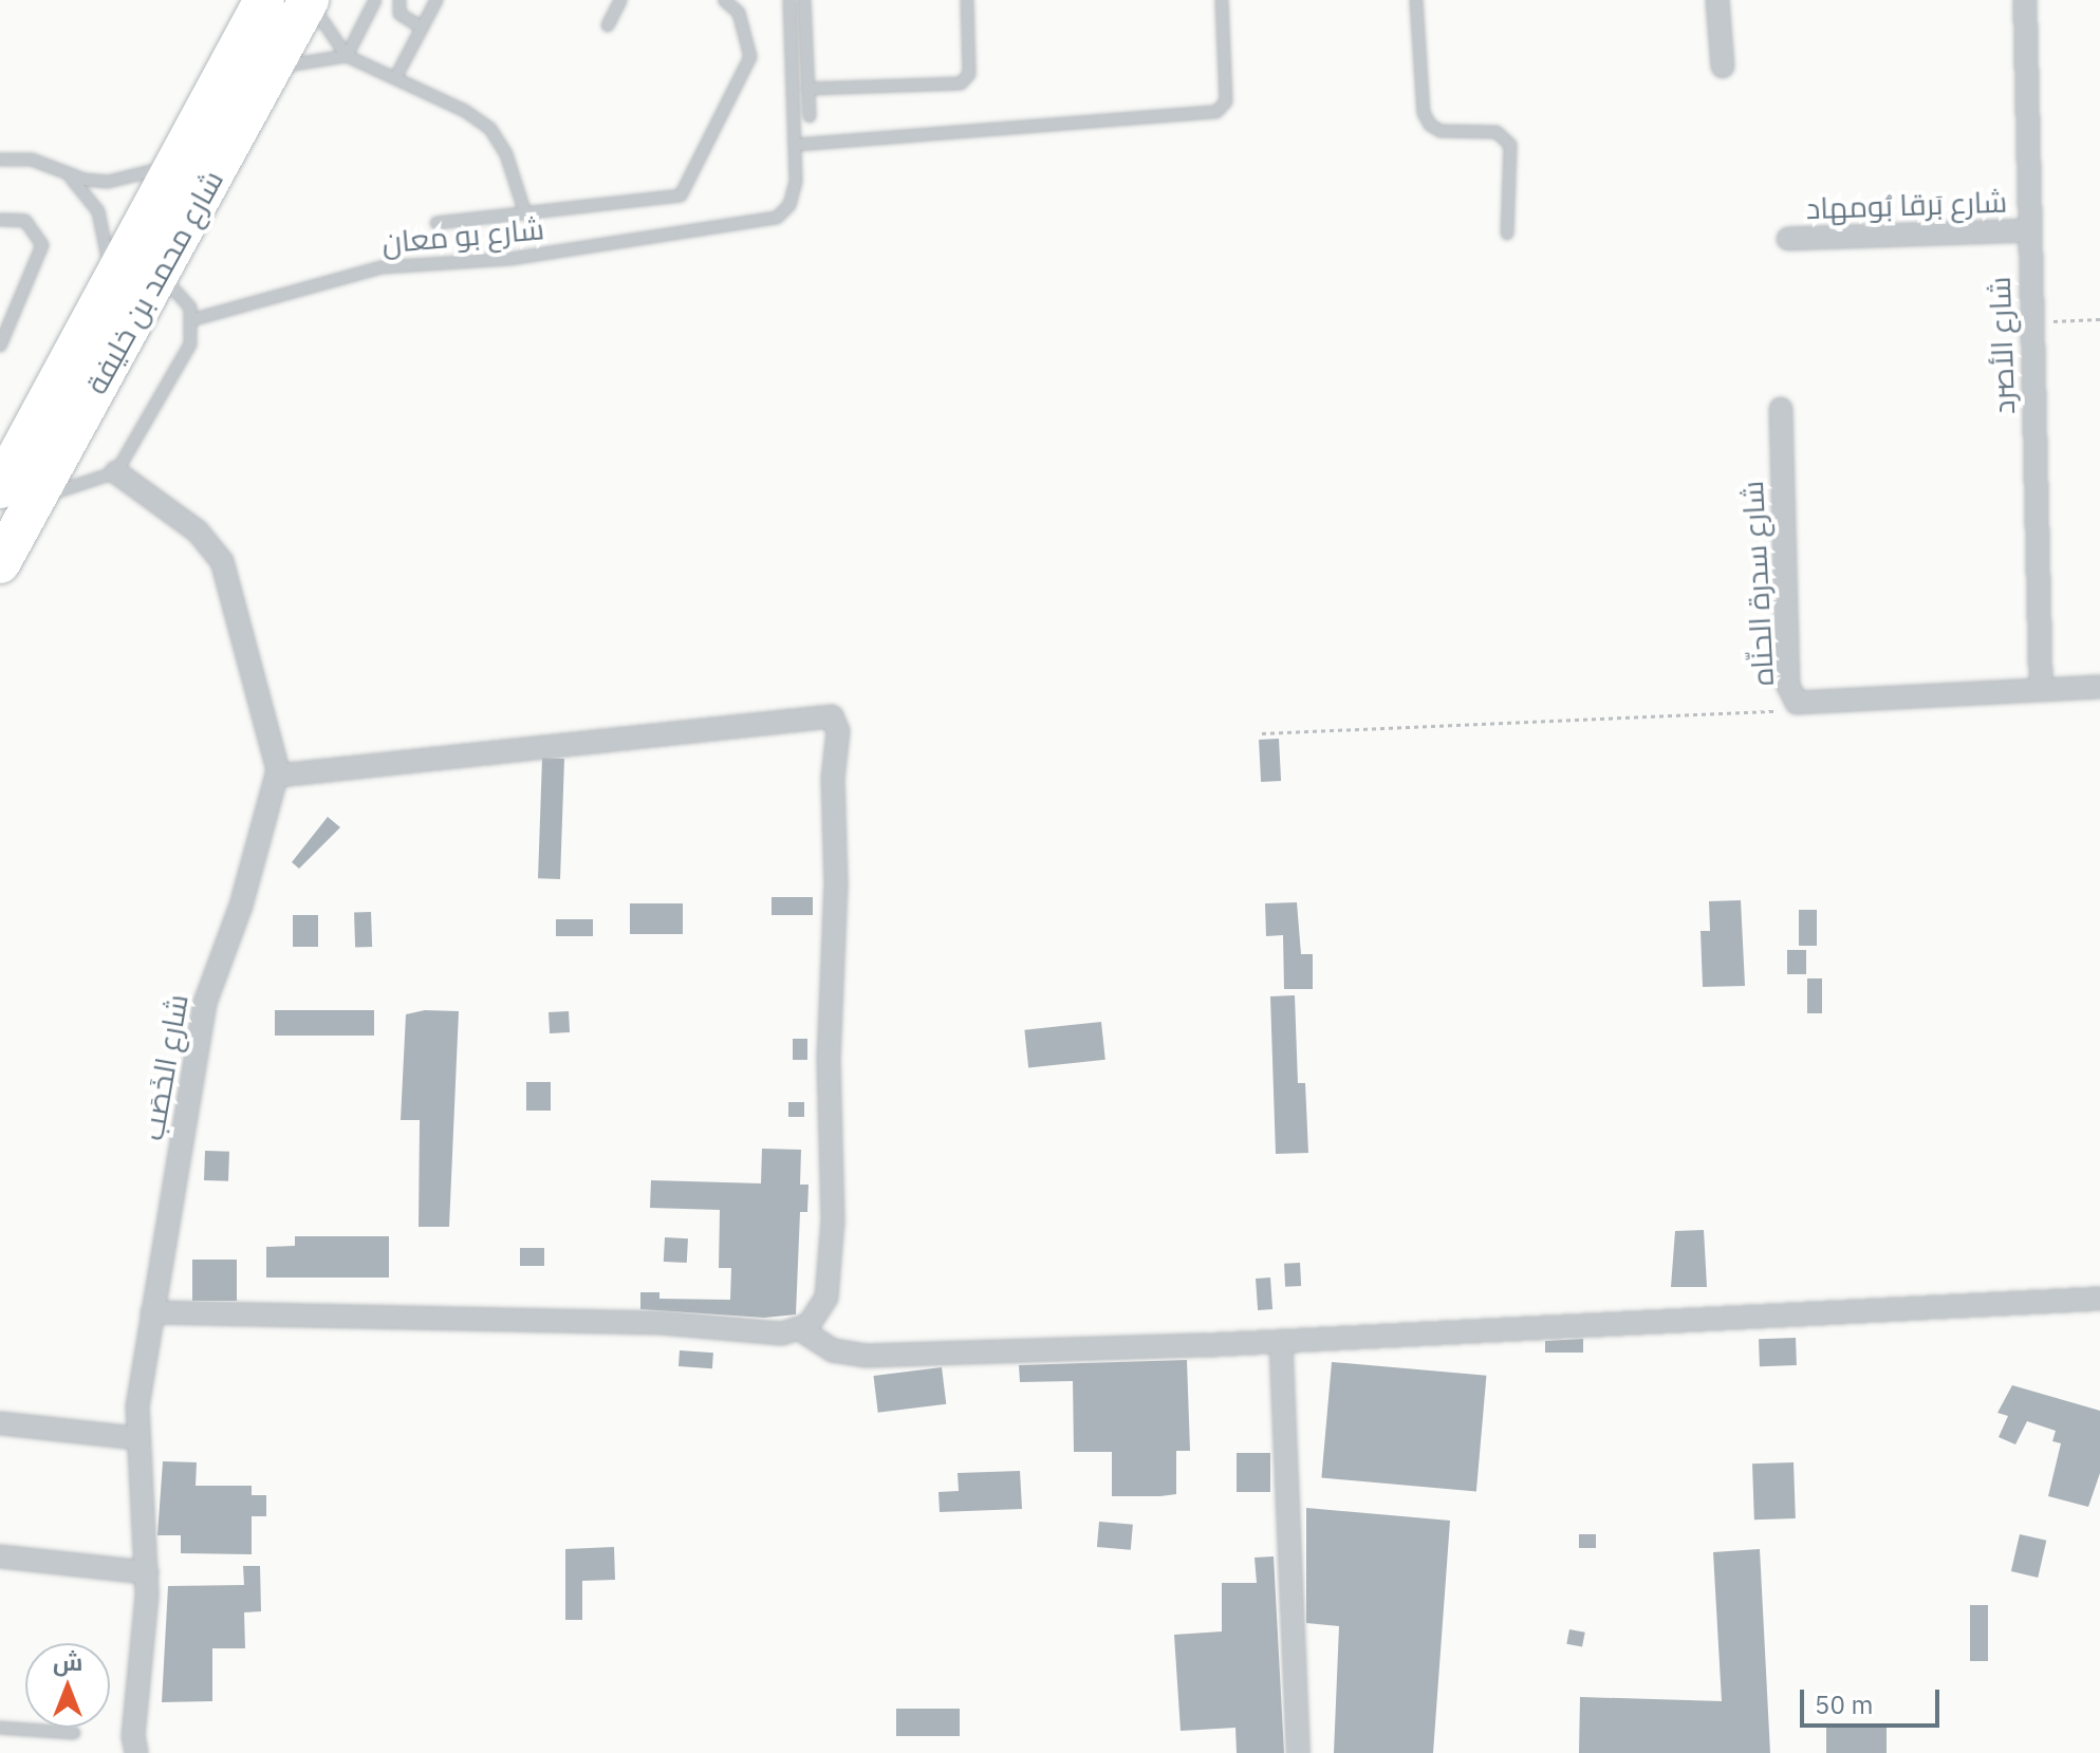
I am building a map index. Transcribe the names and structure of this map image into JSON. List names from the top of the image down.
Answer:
{
  "streets": {
    "highway": ["شارع محمد بن خليفة"],
    "street": [
      "شارع بَرقا بُومهاد",
      "شارع الأصرد",
      "شارع سدرة الحنّاه",
      "شارع الخَصَب"
    ],
    "lane": ["شارع بو معان"]
  },
  "crossings": [
    ["شارع بَرقا بُومهاد", "شارع الأصرد"],
    ["شارع الأصرد", "شارع سدرة الحنّاه"]
  ],
  "scale_bar": "50 m",
  "north": "top"
}
